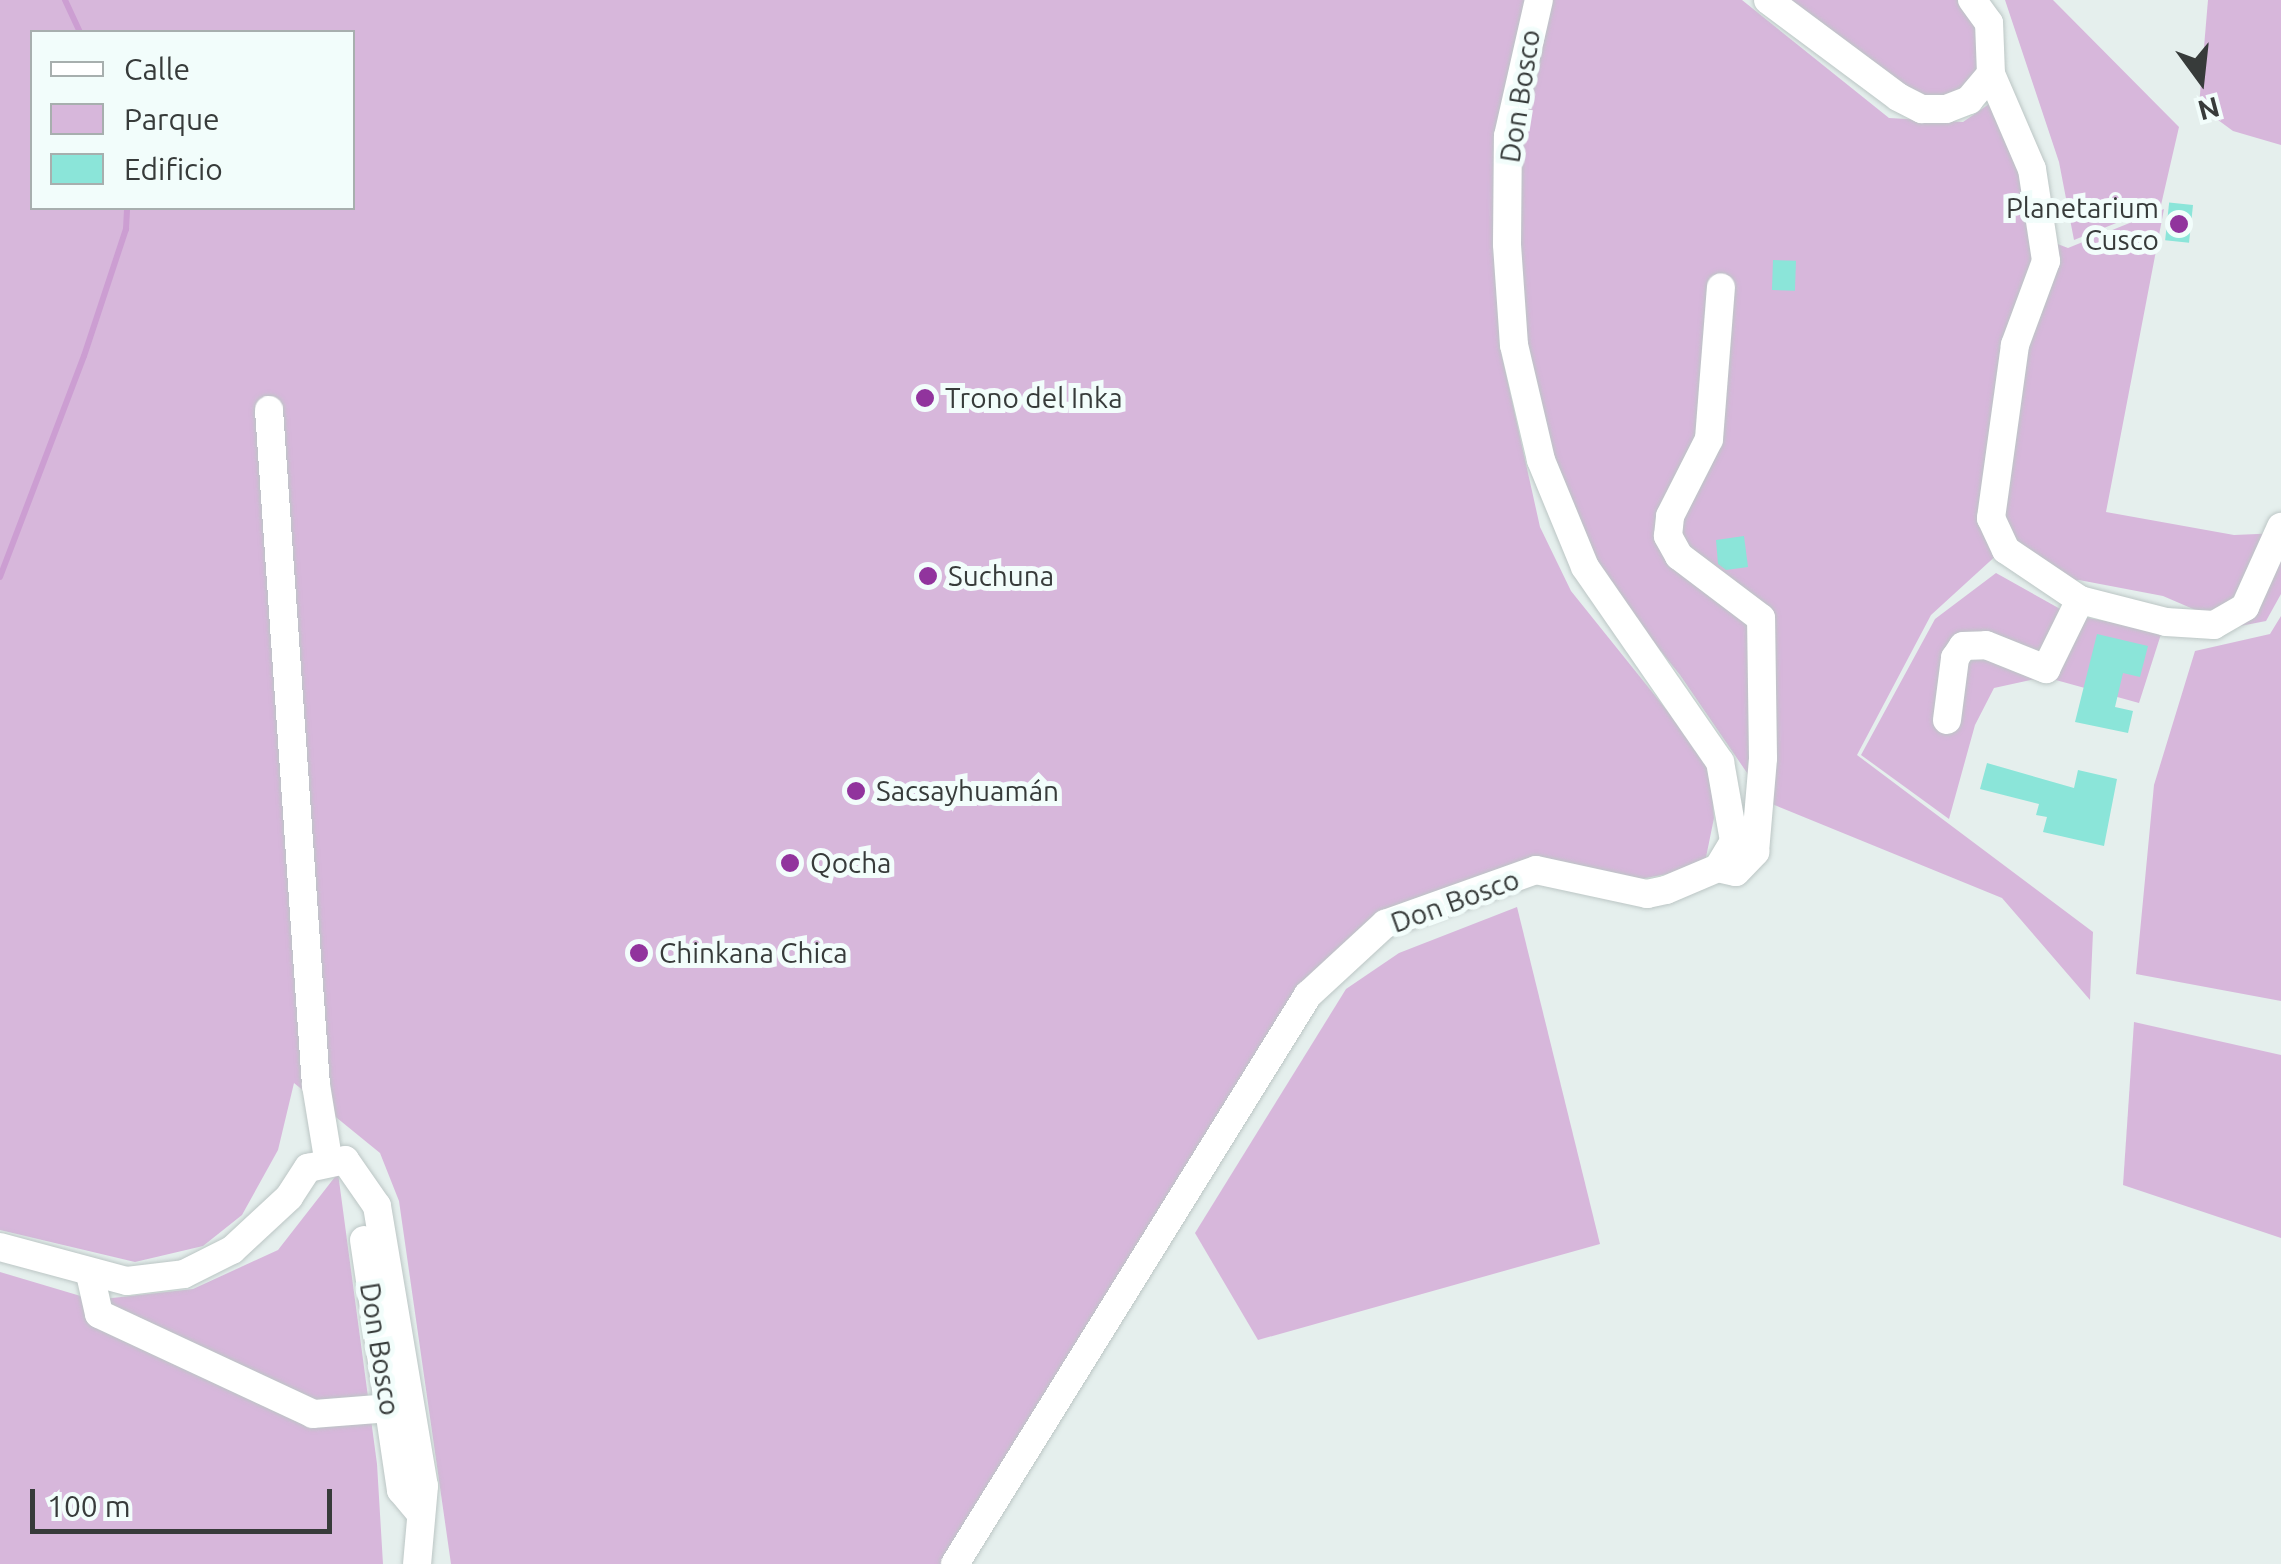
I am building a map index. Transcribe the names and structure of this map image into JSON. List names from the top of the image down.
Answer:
{
  "streets": {
    "street": ["Don Bosco"]
  },
  "places": [
    "Planetarium Cusco",
    "Trono del Inka",
    "Suchuna",
    "Sacsayhuamán",
    "Qocha",
    "Chinkana Chica"
  ],
  "legend": ["Calle", "Parque", "Edificio"],
  "scale_bar": "100 m",
  "north": "bottom"
}
